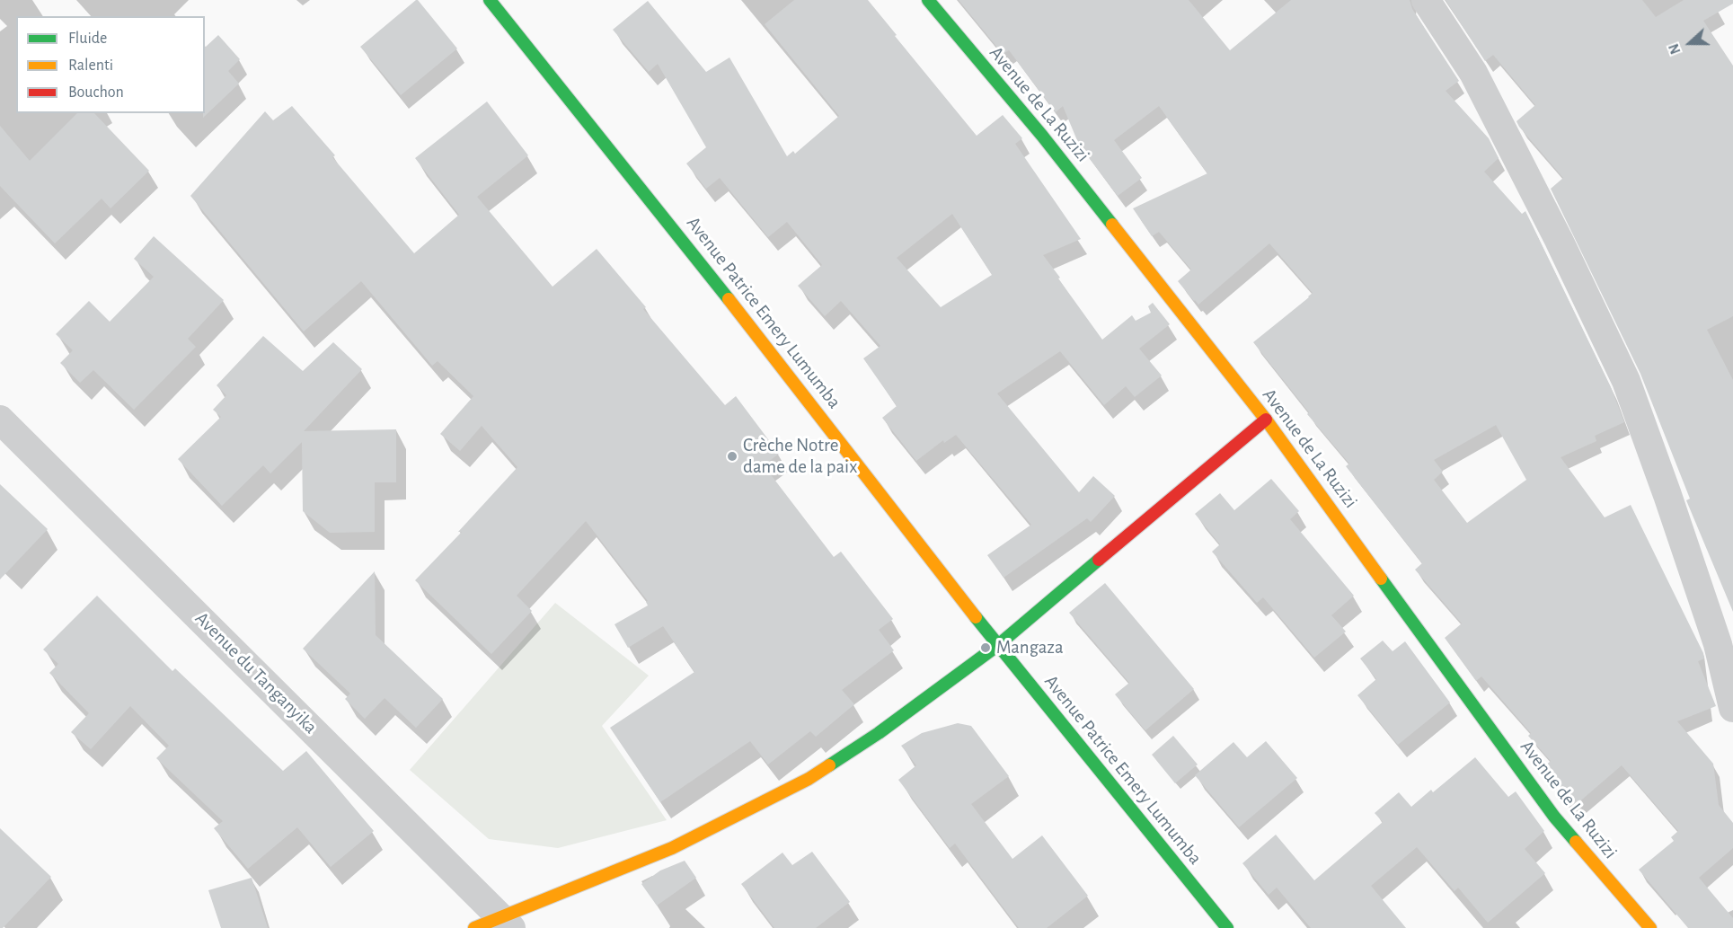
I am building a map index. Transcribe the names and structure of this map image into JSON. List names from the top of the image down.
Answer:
{
  "streets": {
    "street": ["Avenue de La Ruzizi", "Avenue Patrice Emery Lumumba", "Avenue du Tanganyika"]
  },
  "places": ["Crèche Notre dame de la paix", "Mangaza"],
  "legend": ["Fluide", "Ralenti", "Bouchon"],
  "north": "left"
}
